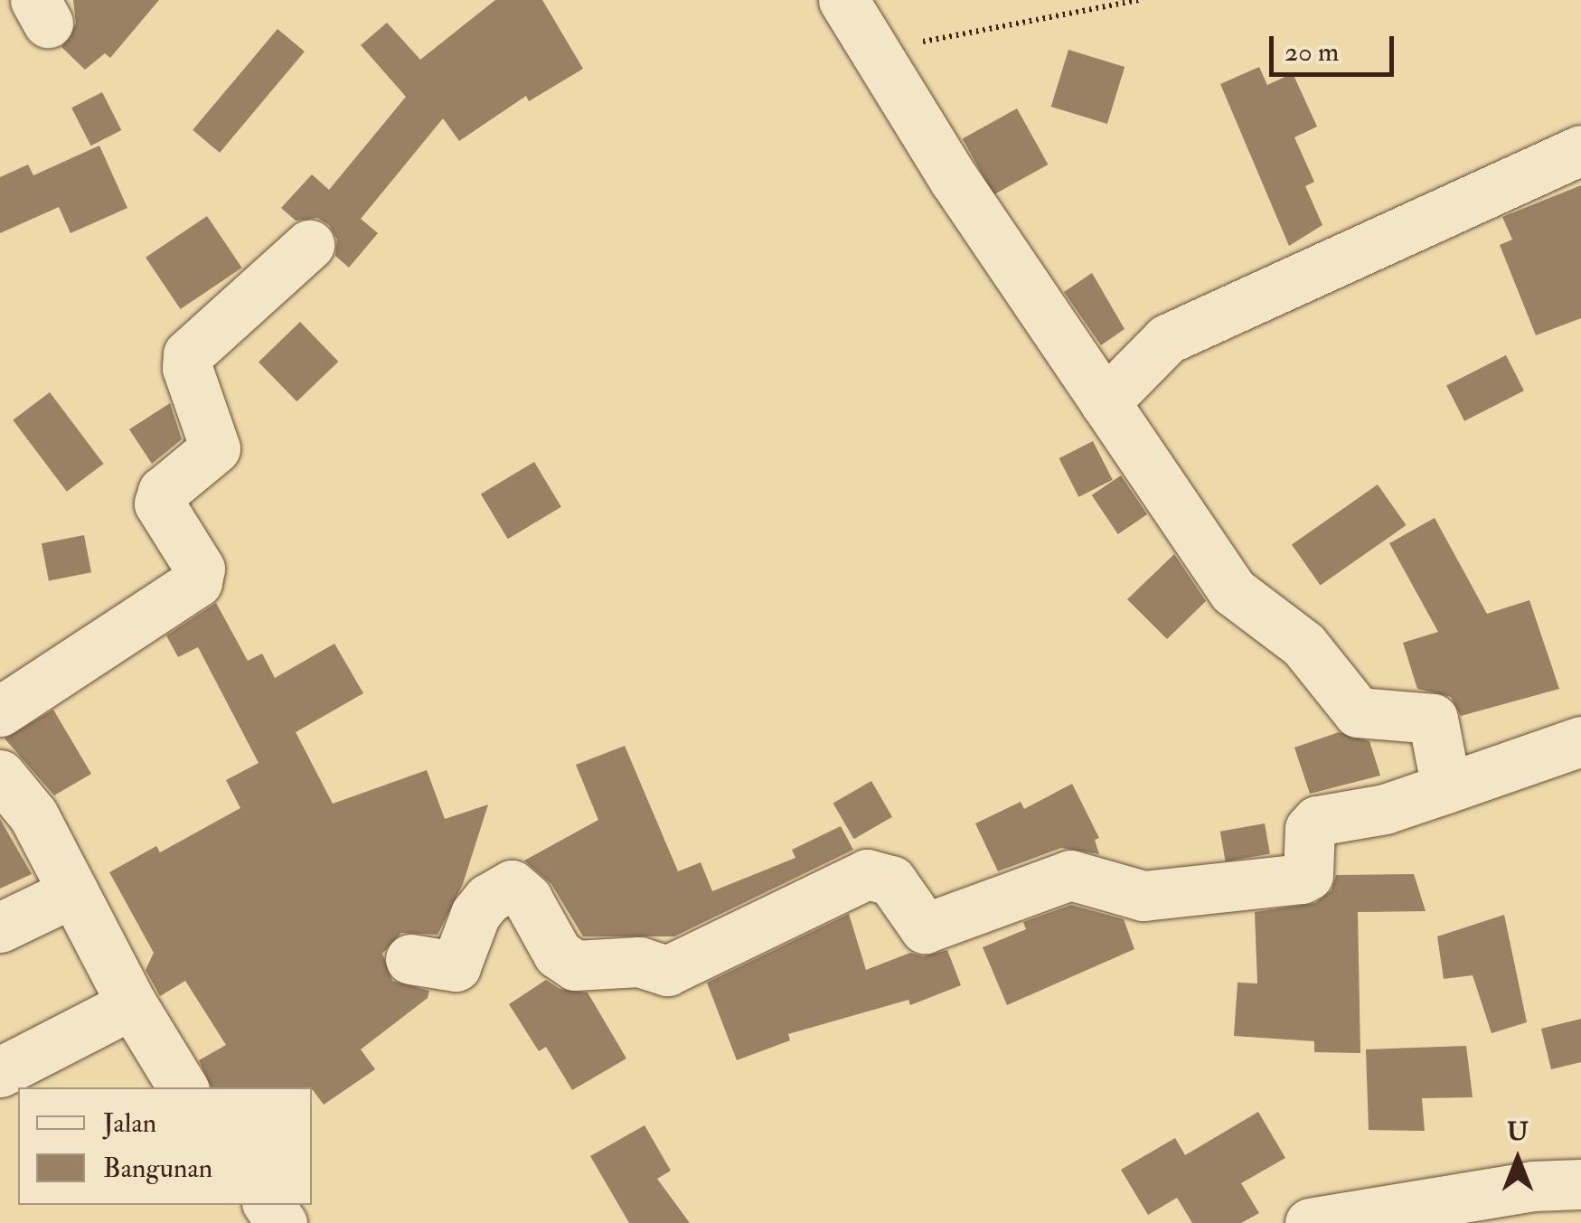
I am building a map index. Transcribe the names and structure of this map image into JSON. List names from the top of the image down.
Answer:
{
  "legend": ["Jalan", "Bangunan"],
  "scale_bar": "20 m",
  "north": "top"
}
